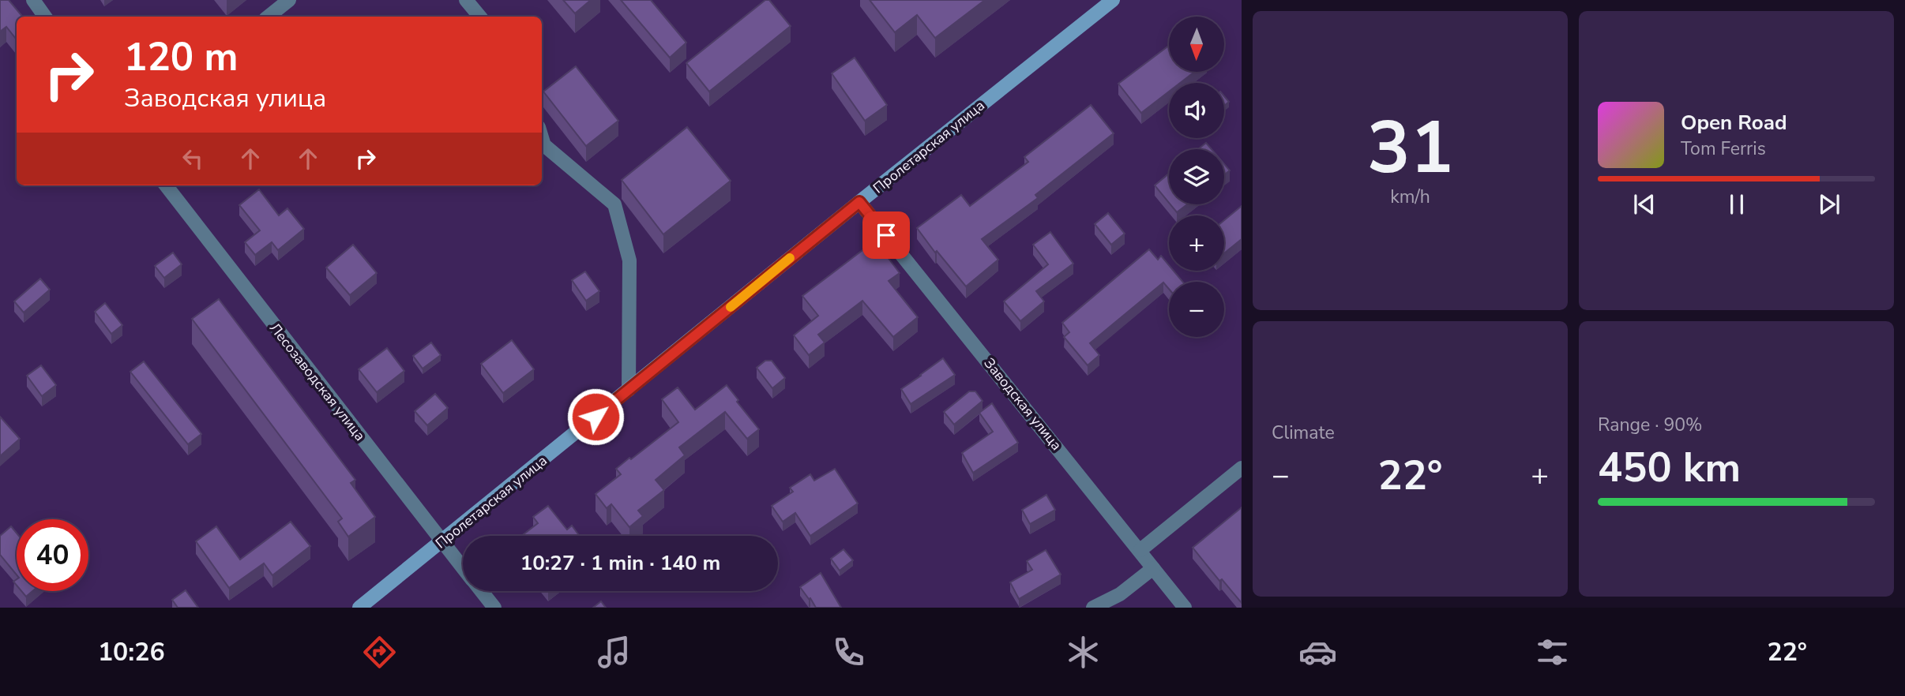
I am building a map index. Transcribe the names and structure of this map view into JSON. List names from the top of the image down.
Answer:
{
  "streets": {
    "street": ["Пролетарская улица", "Лесозаводская улица", "Заводская улица"]
  },
  "crossings": [
    ["Пролетарская улица", "Лесозаводская улица"],
    ["Пролетарская улица", "Заводская улица"]
  ],
  "north": "bottom",
  "page": {
    "tile": [
      ["31", "km/h"],
      "Climate",
      ["Range · 90%", "450 km"]
    ],
    "map_buttons": ["+", "−"],
    "turn": ["120 m", "Заводская улица"],
    "song": ["Open Road", "Tom Ferris"],
    "heat": ["−", "22°", "+"],
    "limit": "40",
    "trip": "10:27 · 1 min · 140 m",
    "tabs": ["10:26", "22°"]
  }
}
